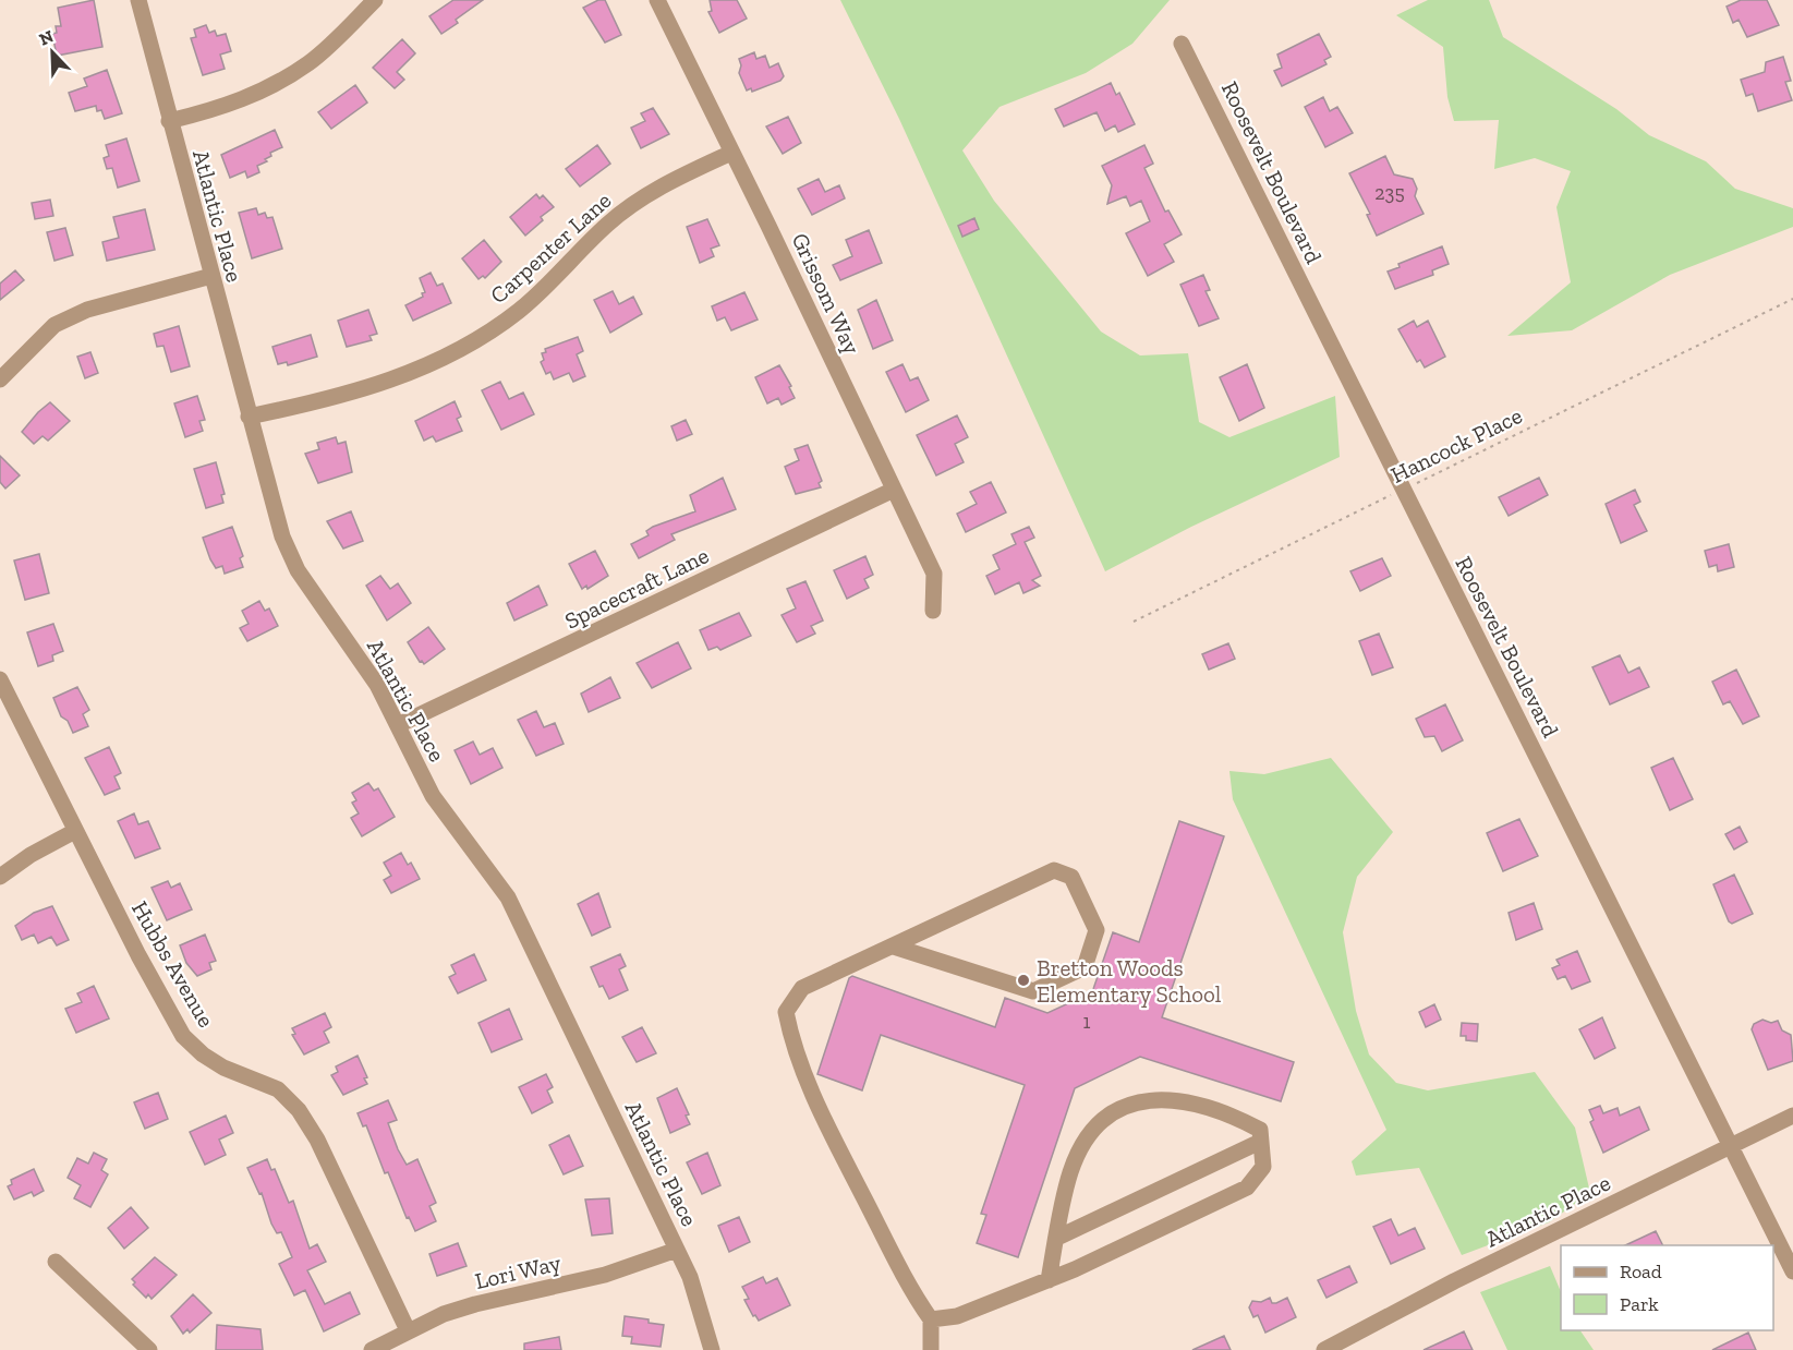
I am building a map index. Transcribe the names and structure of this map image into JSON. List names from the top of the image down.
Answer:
{
  "streets": {
    "street": [
      "Roosevelt Boulevard",
      "Atlantic Place",
      "Carpenter Lane",
      "Grissom Way",
      "Spacecraft Lane",
      "Hubbs Avenue",
      "Lori Way"
    ],
    "path": ["Hancock Place"]
  },
  "crossings": [
    ["Roosevelt Boulevard", "Atlantic Place"],
    ["Roosevelt Boulevard", "Hancock Place"],
    ["Atlantic Place", "Carpenter Lane"],
    ["Atlantic Place", "Spacecraft Lane"],
    ["Atlantic Place", "Lori Way"],
    ["Carpenter Lane", "Grissom Way"],
    ["Grissom Way", "Spacecraft Lane"],
    ["Hubbs Avenue", "Lori Way"]
  ],
  "places": ["Bretton Woods Elementary School"],
  "house_numbers": ["235", "1"],
  "legend": ["Road", "Park"],
  "north": "top left"
}
